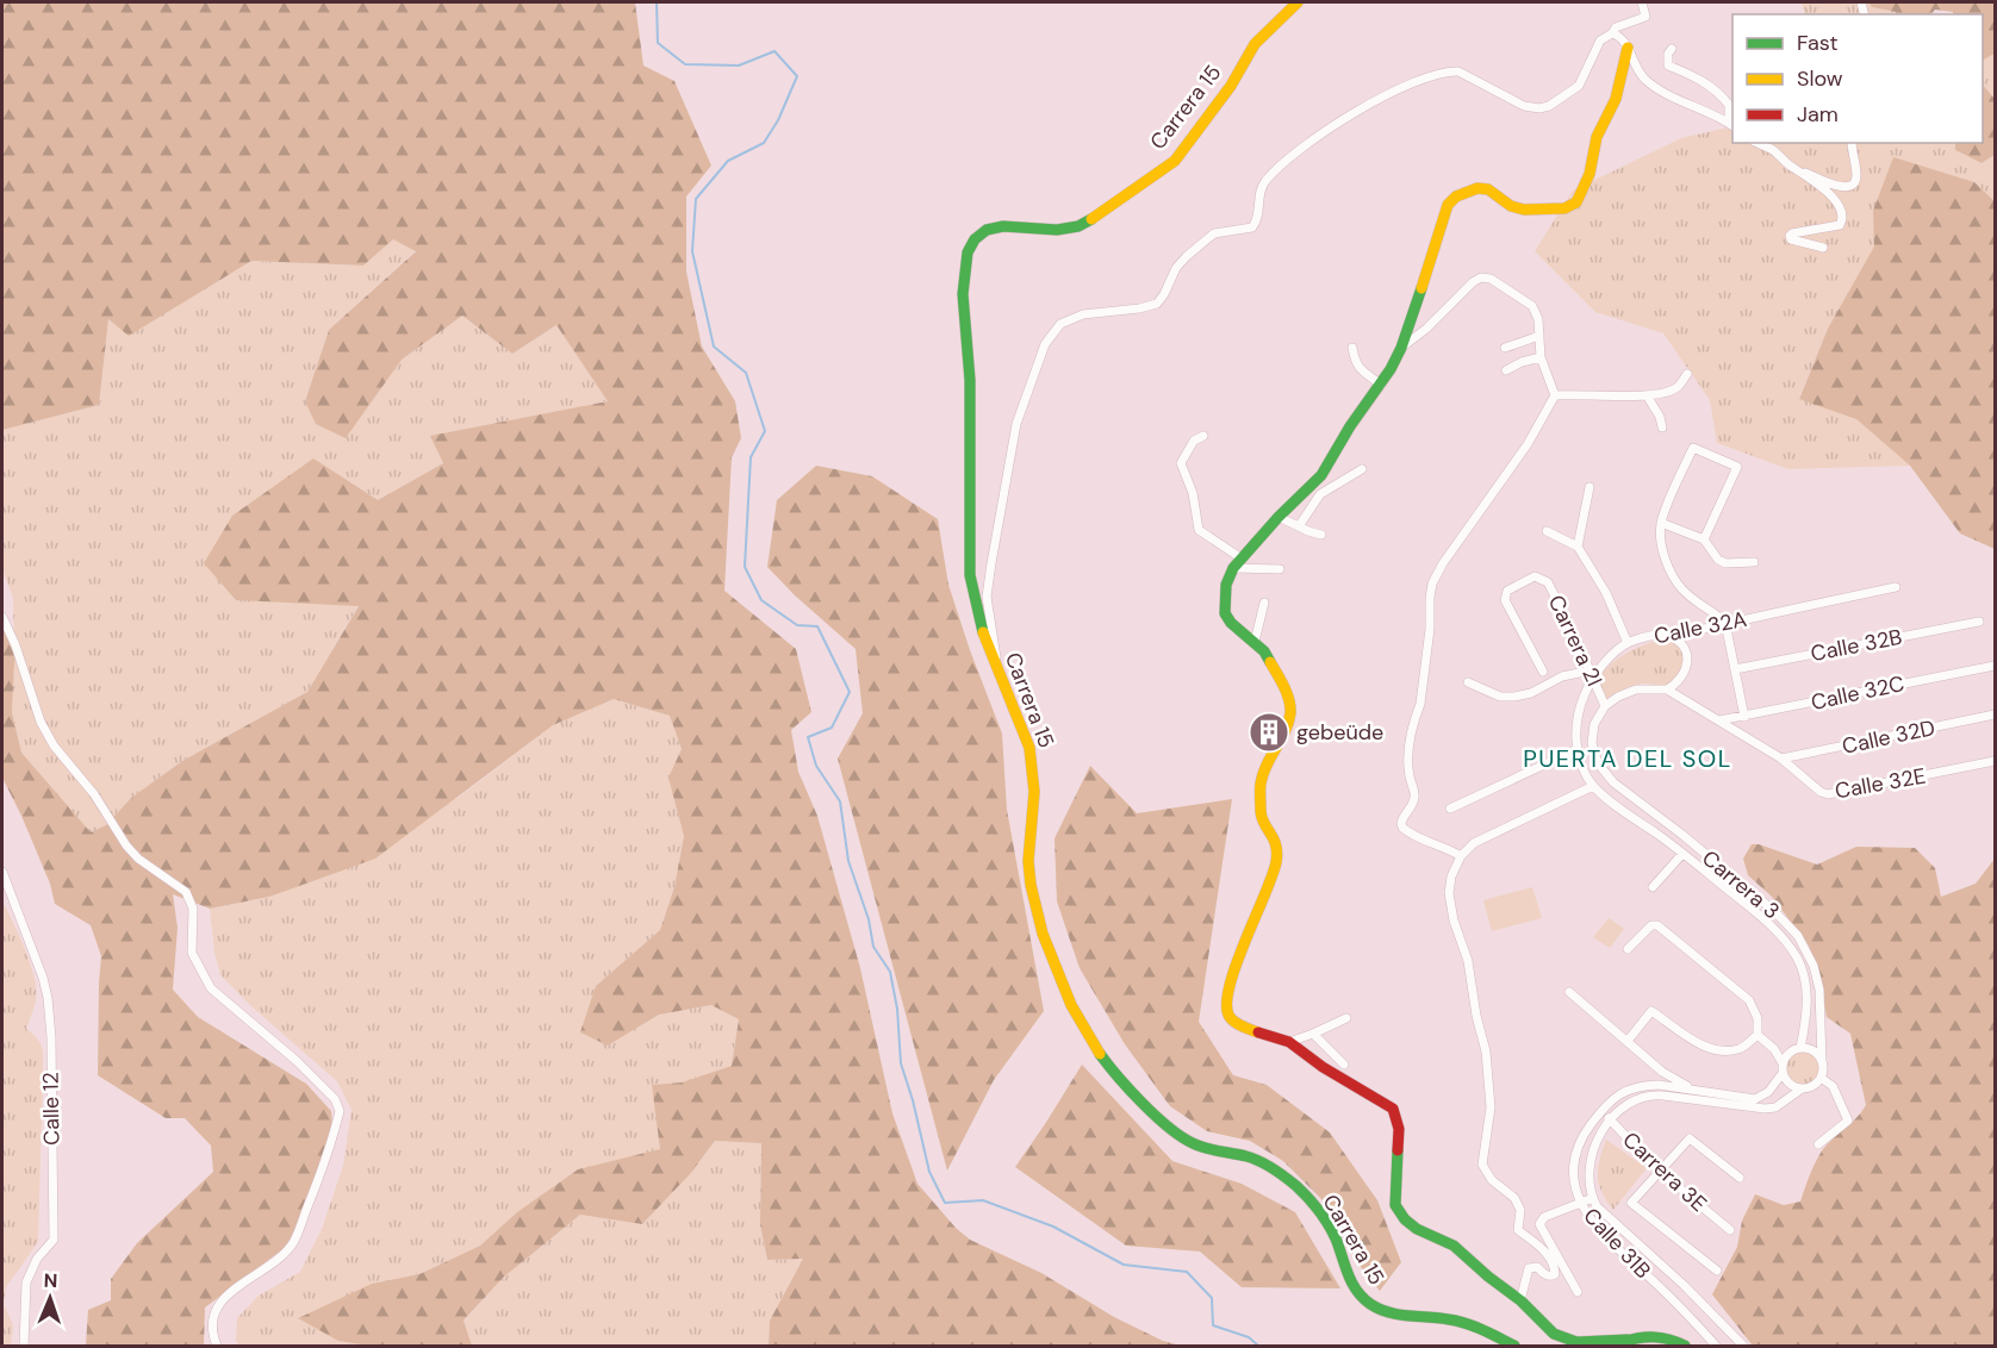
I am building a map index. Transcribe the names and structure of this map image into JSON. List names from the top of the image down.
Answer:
{
  "streets": {
    "main road": ["Carrera 15"],
    "street": [
      "Calle 32A",
      "Carrera 2I",
      "Calle 32B",
      "Calle 32C",
      "Calle 32D",
      "Calle 32E",
      "Carrera 3",
      "Calle 12",
      "Carrera 3E",
      "Calle 31B"
    ]
  },
  "crossings": [
    ["Calle 32A", "Carrera 2I"],
    ["Calle 32A", "Carrera 3"],
    ["Carrera 2I", "Carrera 3"],
    ["Calle 32C", "Calle 32E"],
    ["Calle 32D", "Calle 32E"],
    ["Carrera 3", "Calle 31B"],
    ["Carrera 3E", "Calle 31B"]
  ],
  "districts": ["PUERTA DEL SOL"],
  "places": {
    "building": ["gebeüde"]
  },
  "legend": ["Fast", "Slow", "Jam"],
  "north": "top"
}
